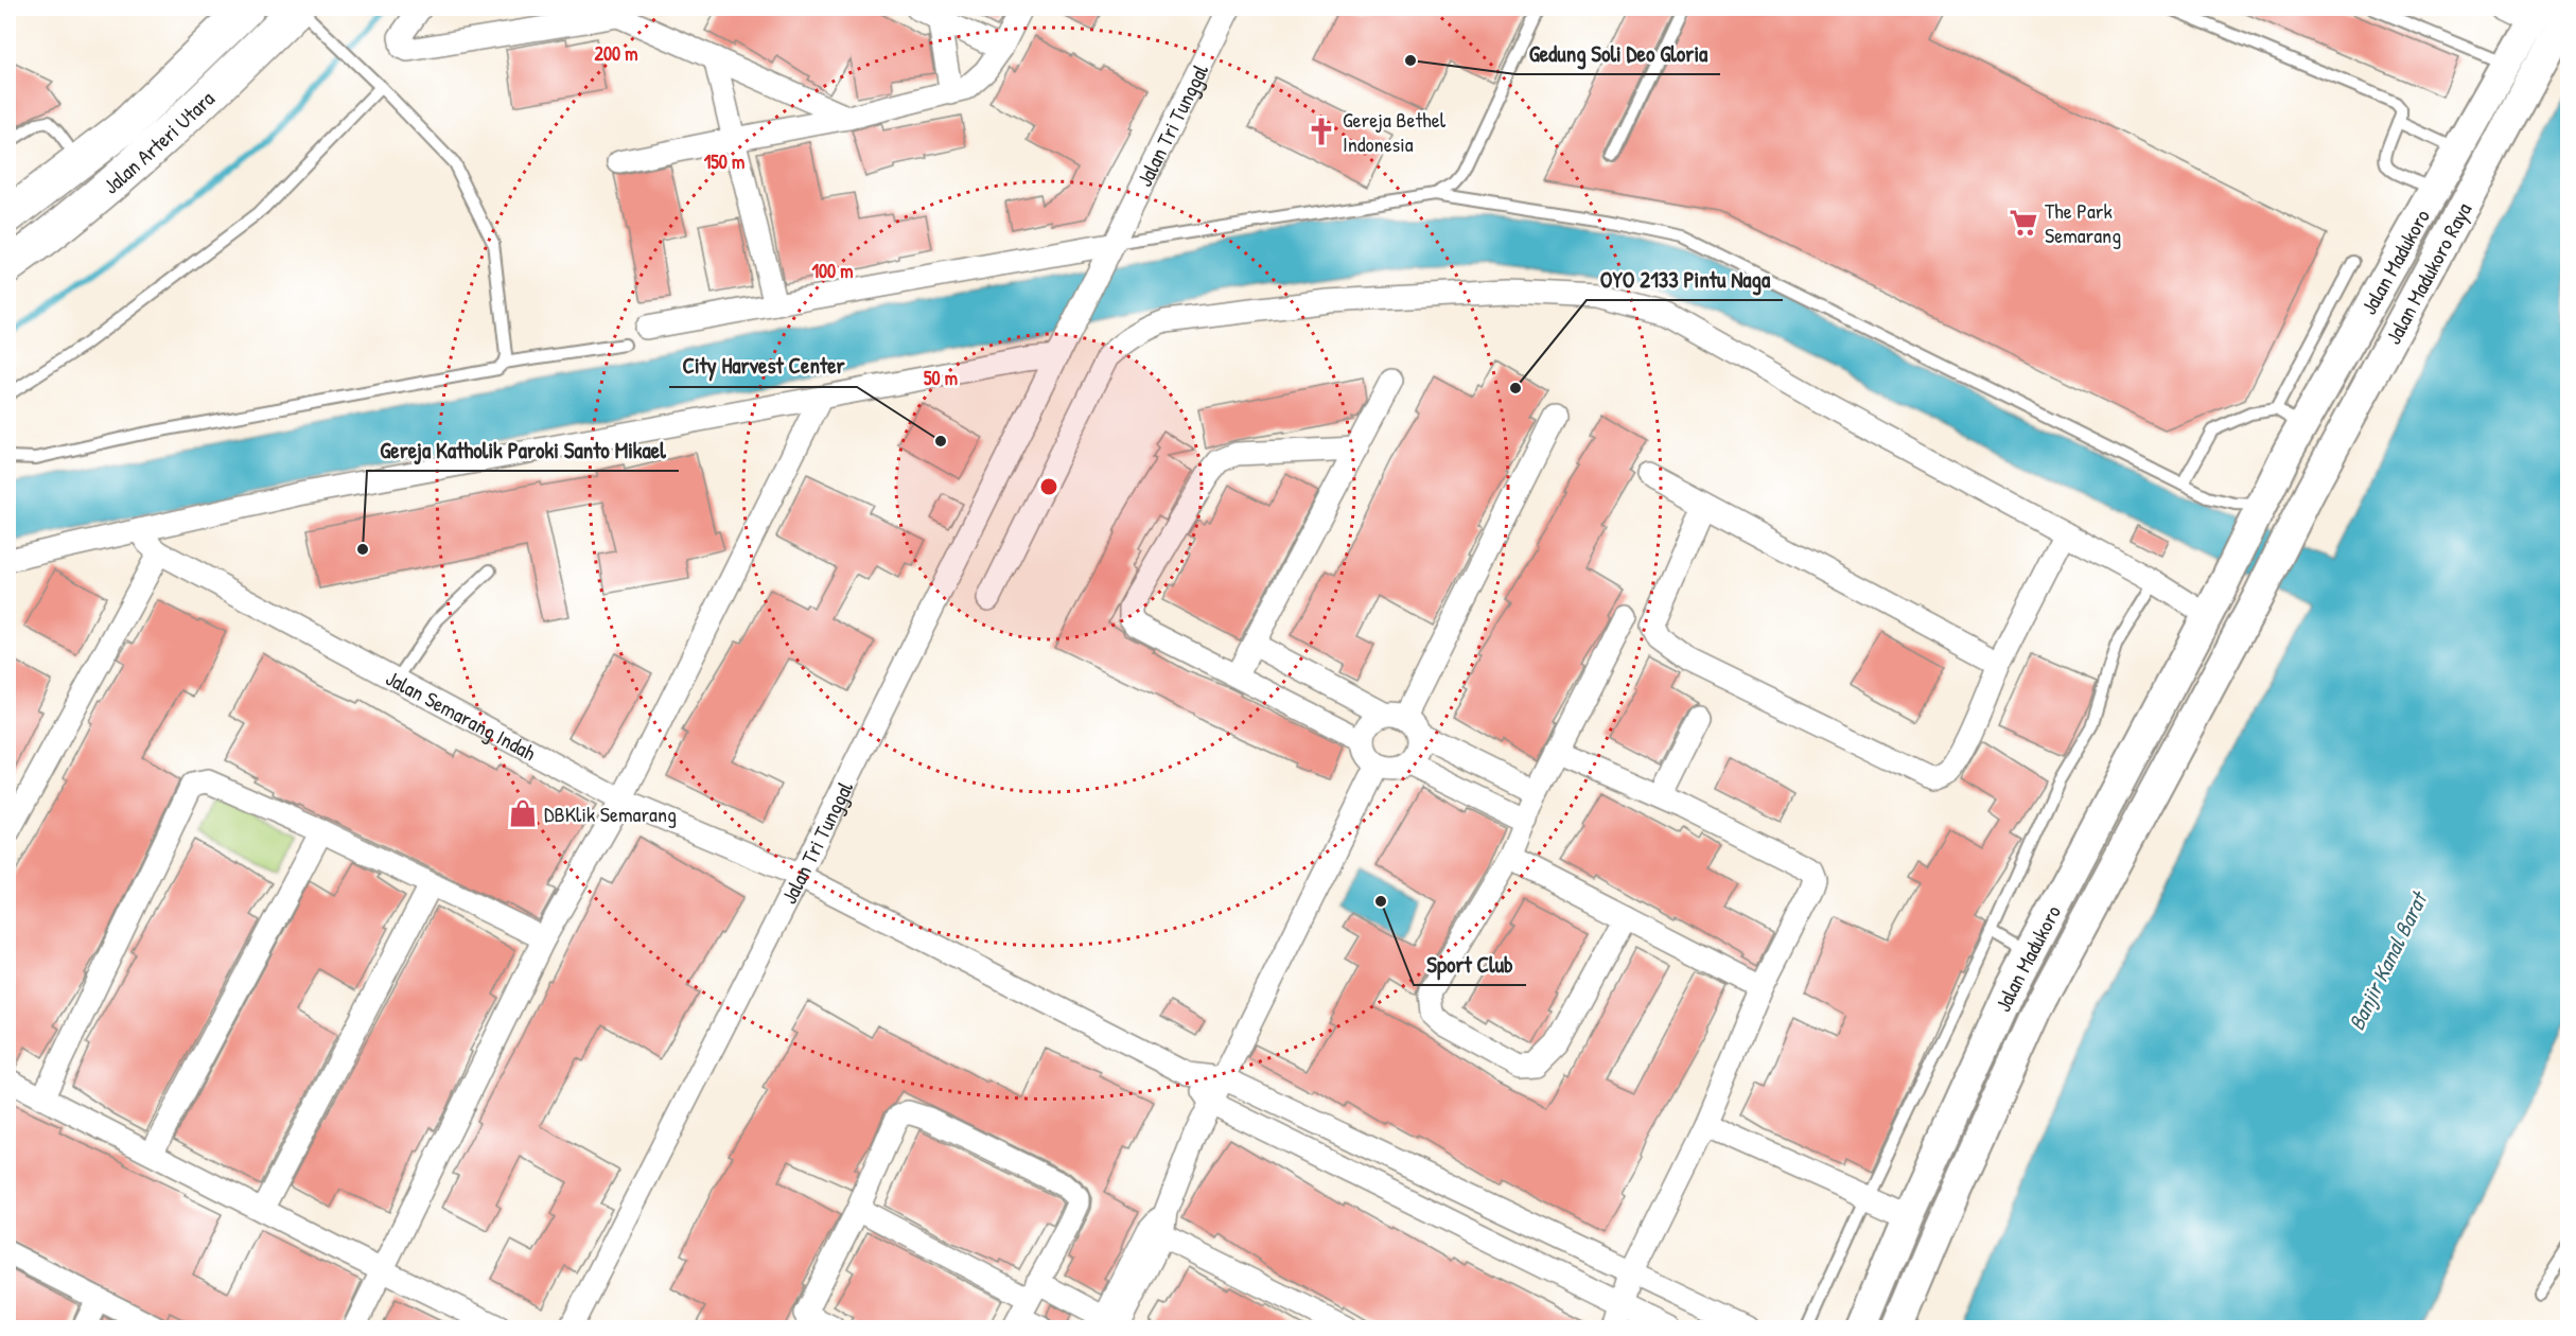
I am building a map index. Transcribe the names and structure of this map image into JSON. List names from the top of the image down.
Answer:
{
  "streets": {
    "highway": ["Jalan Arteri Utara"],
    "street": [
      "Jalan Tri Tunggal",
      "Jalan Madukoro",
      "Jalan Madukoro Raya",
      "Jalan Semarang Indah"
    ]
  },
  "crossings": [
    ["Jalan Tri Tunggal", "Jalan Semarang Indah"],
    ["Jalan Madukoro", "Jalan Madukoro Raya"]
  ],
  "water": ["Banjir Kanal Barat"],
  "places": {
    "other": [
      "Gedung Soli Deo Gloria",
      "OYO 2133 Pintu Naga",
      "City Harvest Center",
      "Gereja Katholik Paroki Santo Mikael",
      "Sport Club"
    ],
    "church": ["Gereja Bethel Indonesia"],
    "supermarket": ["The Park Semarang"],
    "shop": ["DBKlik Semarang"]
  },
  "rings": [
    "200 m",
    "150 m",
    "100 m",
    "50 m"
  ]
}
